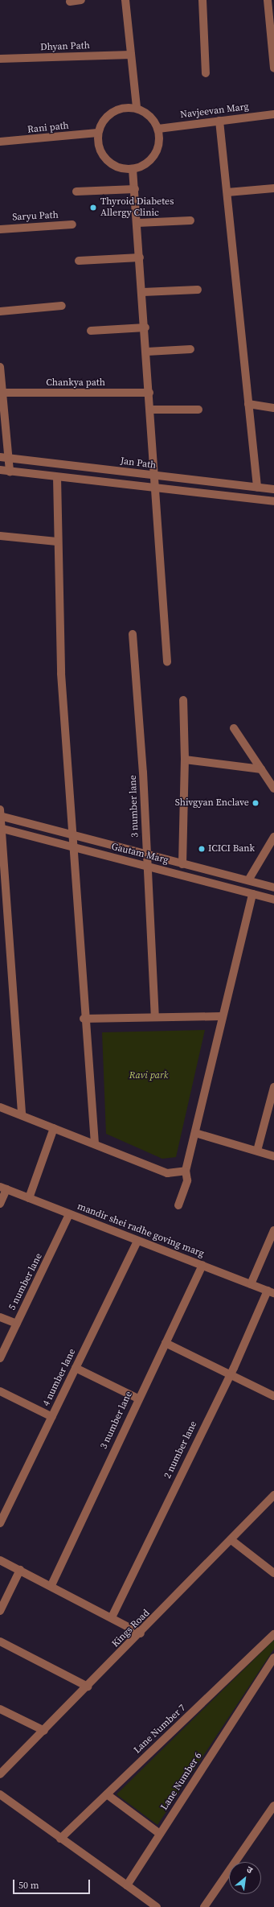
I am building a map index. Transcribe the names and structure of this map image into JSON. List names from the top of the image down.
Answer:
{
  "streets": {
    "street": [
      "Dhyan Path",
      "Navjeevan Marg",
      "Rani path",
      "Saryu Path",
      "Chankya path",
      "Jan Path",
      "3 number lane",
      "Gautam Marg",
      "mandir shei radhe goving marg",
      "5 number lane",
      "4 number lane",
      "2 number lane",
      "Kings Road",
      "Lane Number 7",
      "Lane Number 6"
    ]
  },
  "crossings": [
    ["Navjeevan Marg", "Rani path"],
    ["3 number lane", "Gautam Marg"],
    ["3 number lane", "mandir shei radhe goving marg"],
    ["mandir shei radhe goving marg", "5 number lane"],
    ["mandir shei radhe goving marg", "4 number lane"],
    ["mandir shei radhe goving marg", "2 number lane"]
  ],
  "parks": ["Ravi park"],
  "places": ["Thyroid Diabetes Allergy Clinic", "Shivgyan Enclave", "ICICI Bank"],
  "scale_bar": "50 m",
  "north": "top right"
}
